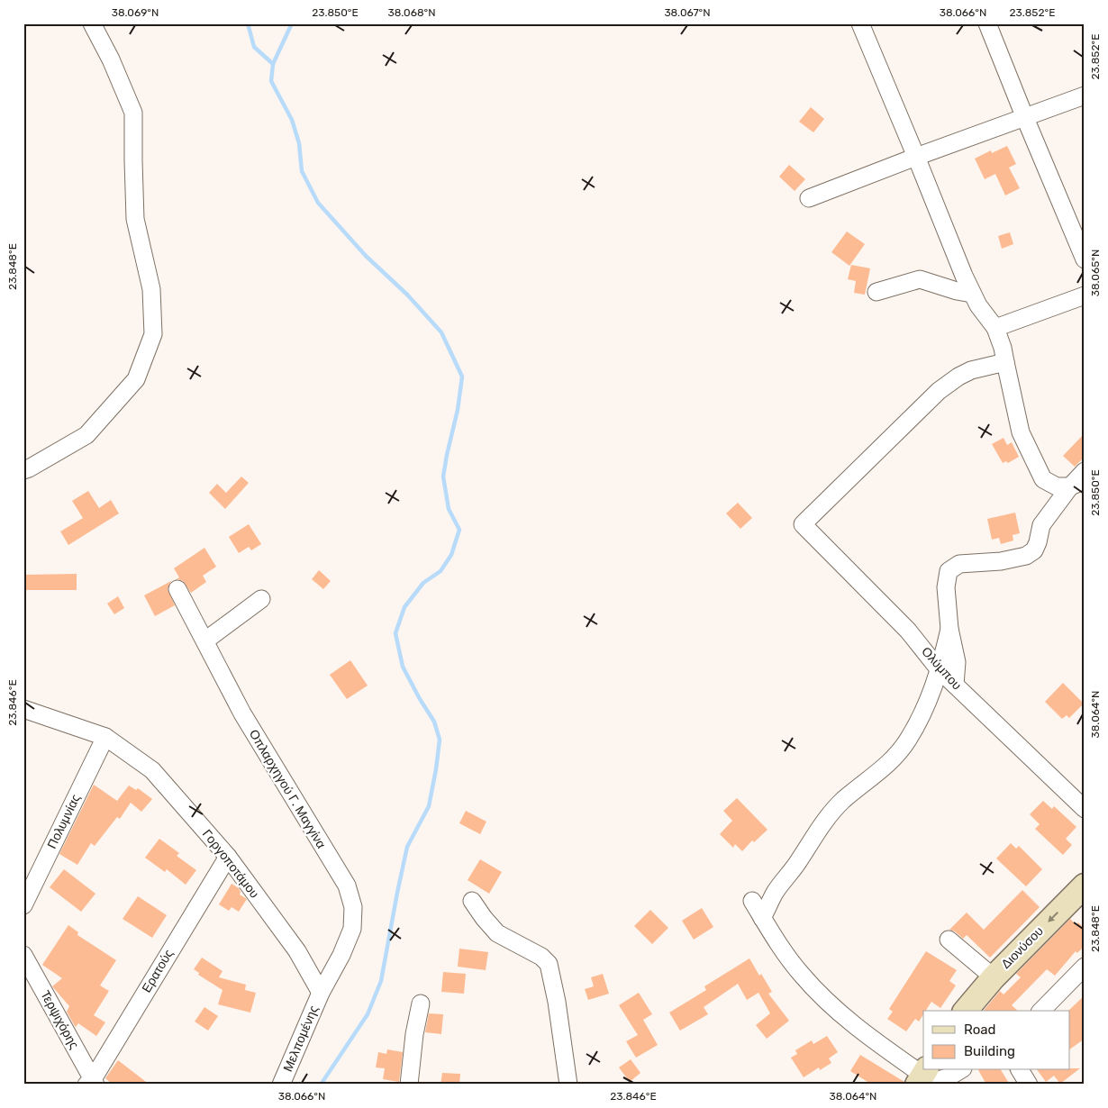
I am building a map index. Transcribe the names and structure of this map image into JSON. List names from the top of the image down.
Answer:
{
  "streets": {
    "street": [
      "Ολύμπου",
      "Οπλαρχηγού Γ. Μαγγίνα",
      "Πολυμνίας",
      "Γοργοποτάμου",
      "Διονύσου",
      "Ερατούς",
      "Τερψιχόρης",
      "Μελπομένης"
    ]
  },
  "crossings": [
    ["Οπλαρχηγού Γ. Μαγγίνα", "Γοργοποτάμου"],
    ["Οπλαρχηγού Γ. Μαγγίνα", "Μελπομένης"],
    ["Πολυμνίας", "Γοργοποτάμου"],
    ["Γοργοποτάμου", "Ερατούς"],
    ["Γοργοποτάμου", "Μελπομένης"],
    ["Ερατούς", "Τερψιχόρης"]
  ],
  "legend": ["Road", "Building"],
  "coordinates": [
    "38.069°N",
    "23.850°E",
    "38.068°N",
    "38.067°N",
    "38.066°N",
    "23.852°E",
    "23.848°E",
    "38.065°N",
    "23.846°E",
    "38.064°N"
  ]
}
